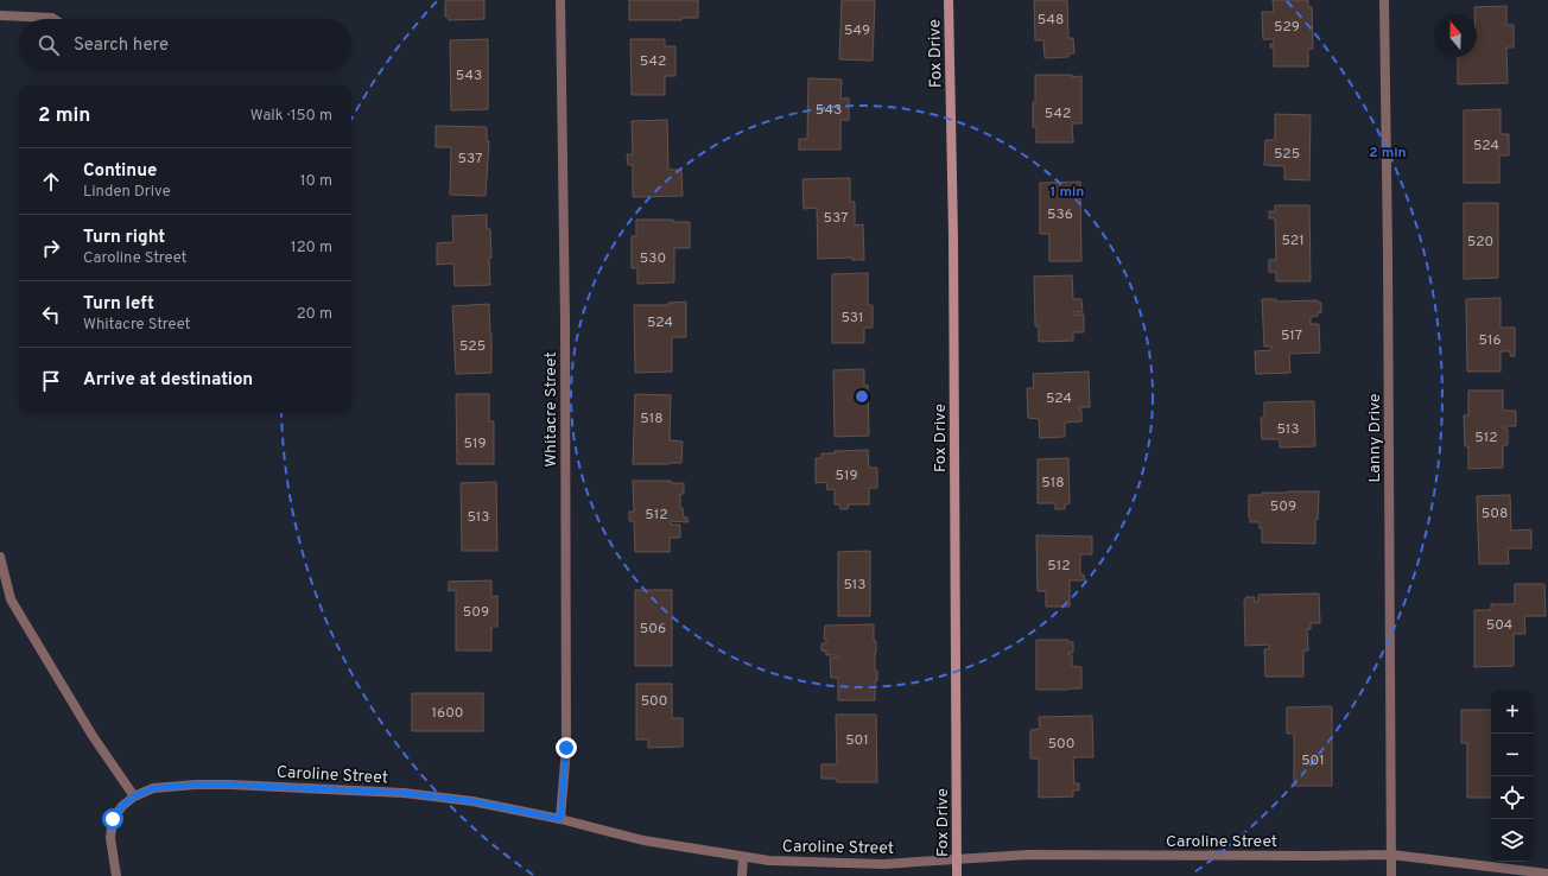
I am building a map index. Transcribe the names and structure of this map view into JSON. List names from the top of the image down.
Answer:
{
  "streets": {
    "main road": ["Fox Drive"],
    "street": ["Whitacre Street", "Lanny Drive", "Caroline Street"]
  },
  "crossings": [
    ["Fox Drive", "Caroline Street"],
    ["Whitacre Street", "Caroline Street"],
    ["Lanny Drive", "Caroline Street"]
  ],
  "house_numbers": [
    "548",
    "529",
    "549",
    "542",
    "543",
    "543",
    "542",
    "524",
    "525",
    "537",
    "536",
    "537",
    "521",
    "520",
    "530",
    "531",
    "524",
    "517",
    "516",
    "525",
    "524",
    "518",
    "513",
    "512",
    "519",
    "519",
    "518",
    "509",
    "508",
    "512",
    "513",
    "512",
    "513",
    "509",
    "504",
    "506",
    "500",
    "1600",
    "501",
    "500",
    "501"
  ],
  "north": "top",
  "page": {
    "search": "Search here",
    "heading": ["2 min", "Walk · 150 m"],
    "list": [
      ["Continue", "Linden Drive", "10 m"],
      ["Turn right", "Caroline Street", "120 m"],
      ["Turn left", "Whitacre Street", "20 m"],
      "Arrive at destination"
    ],
    "map_buttons": ["+", "−"]
  },
  "rings": ["2 min", "1 min"]
}
